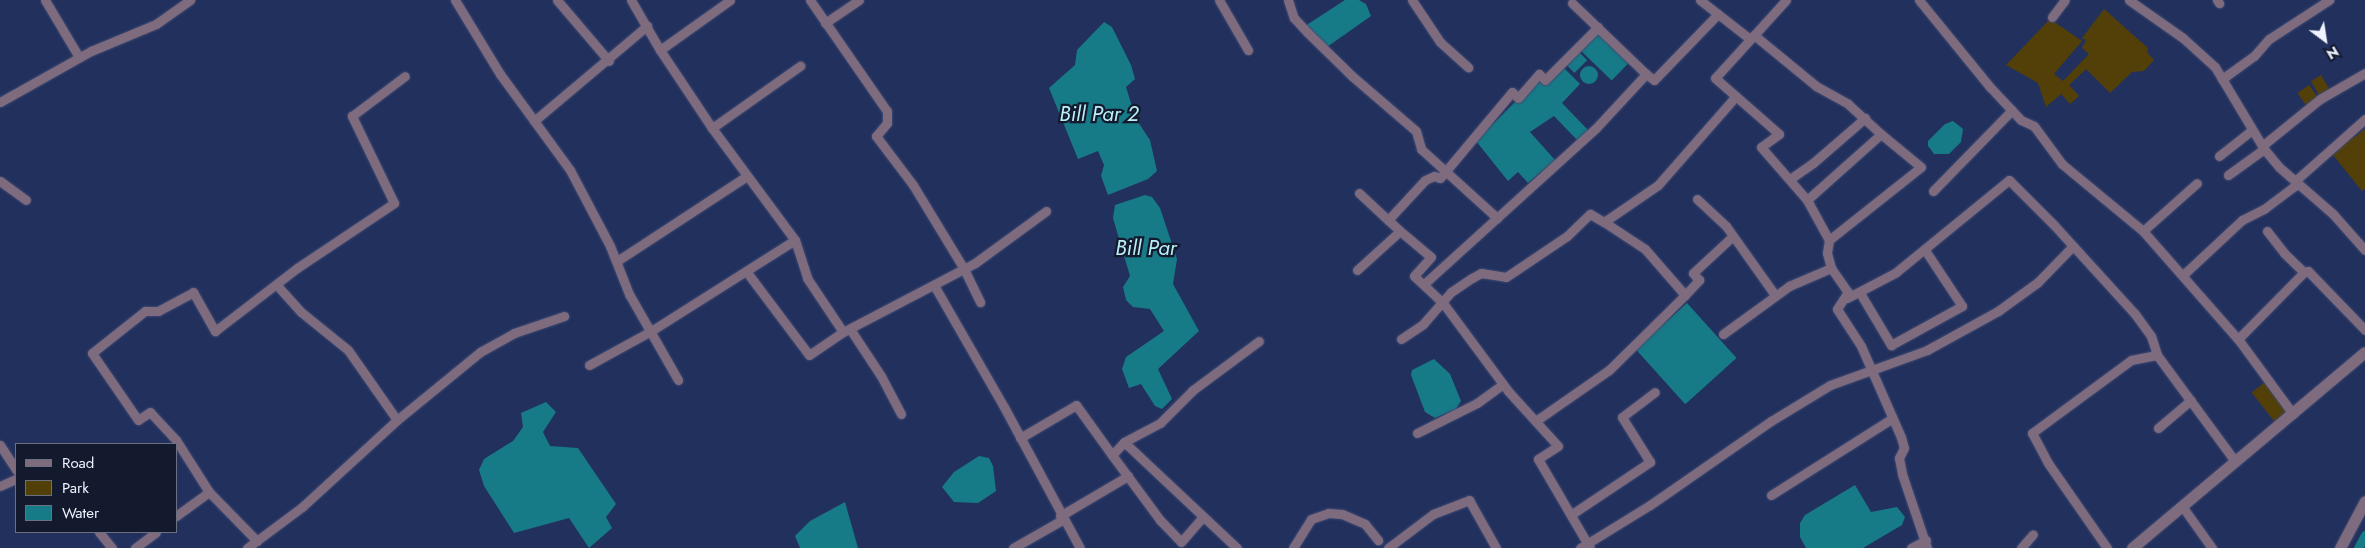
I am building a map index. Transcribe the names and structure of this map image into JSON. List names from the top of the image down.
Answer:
{
  "water": ["Bill Par 2", "Bill Par"],
  "legend": ["Road", "Park", "Water"],
  "north": "bottom right"
}
